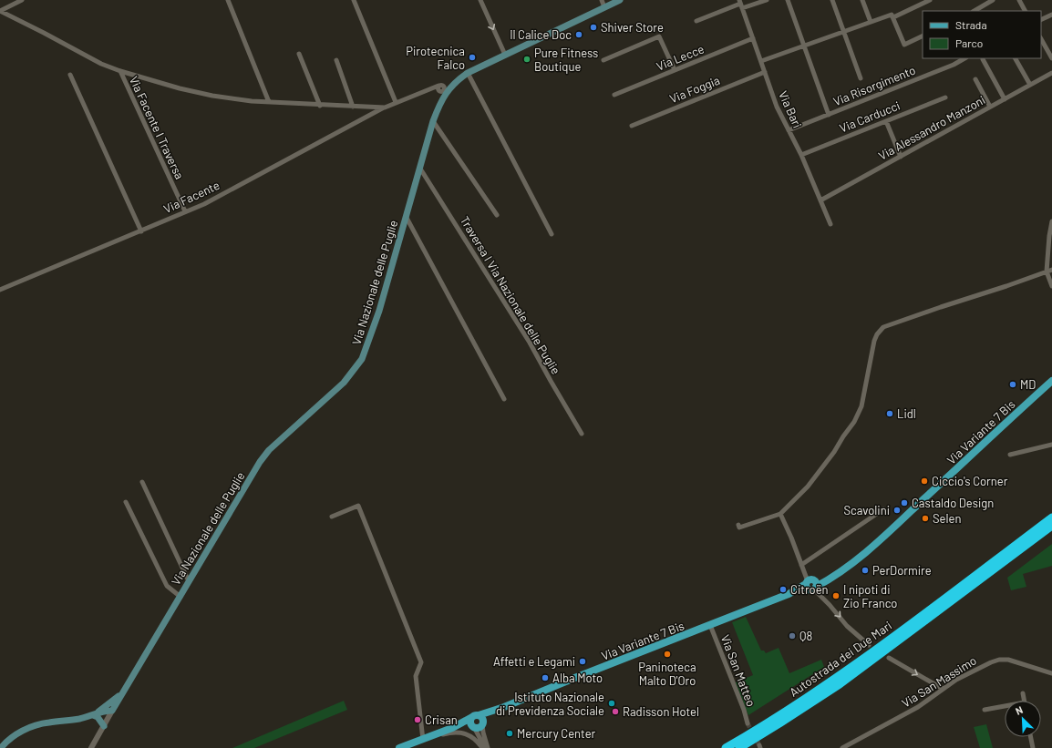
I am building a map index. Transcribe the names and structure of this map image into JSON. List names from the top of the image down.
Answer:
{
  "streets": {
    "highway": ["Autostrada dei Due Mari"],
    "main road": ["Via Nazionale delle Puglie", "Via Variante 7 Bis"],
    "street": [
      "Via Lecce",
      "Via Risorgimento",
      "Via Foggia",
      "Via Bari",
      "Via Carducci",
      "Via Facente I Traversa",
      "Via Alessandro Manzoni",
      "Via Facente",
      "Traversa I Via Nazionale delle Puglie",
      "Via San Matteo",
      "Via San Massimo"
    ]
  },
  "crossings": [
    ["Via Lecce", "Via Bari"],
    ["Via Risorgimento", "Via Bari"],
    ["Via Foggia", "Via Bari"],
    ["Via Bari", "Via Carducci"],
    ["Via Bari", "Via Alessandro Manzoni"],
    ["Via Facente I Traversa", "Via Facente"],
    ["Via Facente", "Via Nazionale delle Puglie"],
    ["Via Nazionale delle Puglie", "Traversa I Via Nazionale delle Puglie"],
    ["Via Variante 7 Bis", "Via San Matteo"]
  ],
  "places": [
    "Shiver Store",
    "Il Calice Doc",
    "Pirotecnica Falco",
    "Pure Fitness Boutique",
    "MD",
    "Lidl",
    "Ciccio's Corner",
    "Castaldo Design",
    "Scavolini",
    "Selen",
    "PerDormire",
    "Citroën",
    "I nipoti di Zio Franco",
    "Q8",
    "Paninoteca Malto D'Oro",
    "Affetti e Legami",
    "Alba Moto",
    "Istituto Nazionale di Previdenza Sociale",
    "Radisson Hotel",
    "Crisan",
    "Mercury Center"
  ],
  "legend": ["Strada", "Parco"],
  "north": "top left"
}
